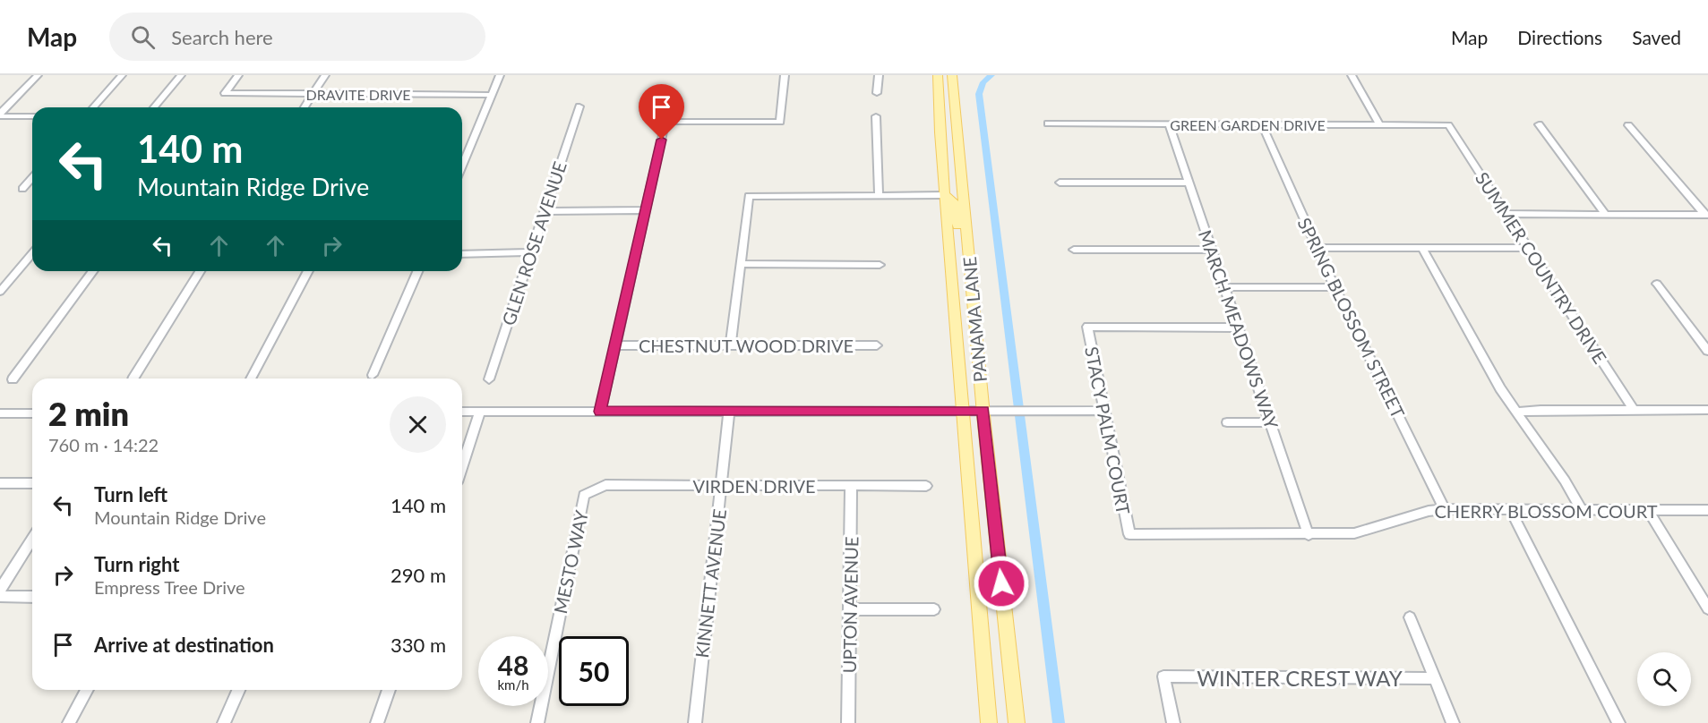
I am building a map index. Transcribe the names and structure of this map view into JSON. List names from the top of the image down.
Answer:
{
  "streets": {
    "main road": ["PANAMA LANE"],
    "street": [
      "DRAVITE DRIVE",
      "GREEN GARDEN DRIVE",
      "GLEN ROSE AVENUE",
      "SUMMER COUNTRY DRIVE",
      "SPRING BLOSSOM STREET",
      "MARCH MEADOWS WAY",
      "CHESTNUT WOOD DRIVE",
      "STACY PALM COURT",
      "VIRDEN DRIVE",
      "CHERRY BLOSSOM COURT",
      "MESTO WAY",
      "KINNETT AVENUE",
      "UPTON AVENUE",
      "WINTER CREST WAY"
    ]
  },
  "crossings": [
    ["GREEN GARDEN DRIVE", "SUMMER COUNTRY DRIVE"],
    ["GREEN GARDEN DRIVE", "SPRING BLOSSOM STREET"],
    ["GREEN GARDEN DRIVE", "MARCH MEADOWS WAY"],
    ["SPRING BLOSSOM STREET", "CHERRY BLOSSOM COURT"],
    ["MARCH MEADOWS WAY", "STACY PALM COURT"],
    ["MARCH MEADOWS WAY", "CHERRY BLOSSOM COURT"],
    ["STACY PALM COURT", "CHERRY BLOSSOM COURT"],
    ["VIRDEN DRIVE", "MESTO WAY"],
    ["VIRDEN DRIVE", "KINNETT AVENUE"],
    ["VIRDEN DRIVE", "UPTON AVENUE"]
  ],
  "page": {
    "header": "Map",
    "search": "Search here",
    "nav": ["Map", "Directions", "Saved"],
    "turn": ["140 m", "Mountain Ridge Drive"],
    "heading": ["2 min", "760 m · 14:22"],
    "list": [
      {
        "name": "Turn left",
        "note": "Mountain Ridge Drive",
        "value": "140 m"
      },
      {
        "name": "Turn right",
        "note": "Empress Tree Drive",
        "value": "290 m"
      },
      {
        "name": "Arrive at destination",
        "value": "330 m"
      }
    ],
    "speed": "48 km/h",
    "limit": "50"
  }
}
